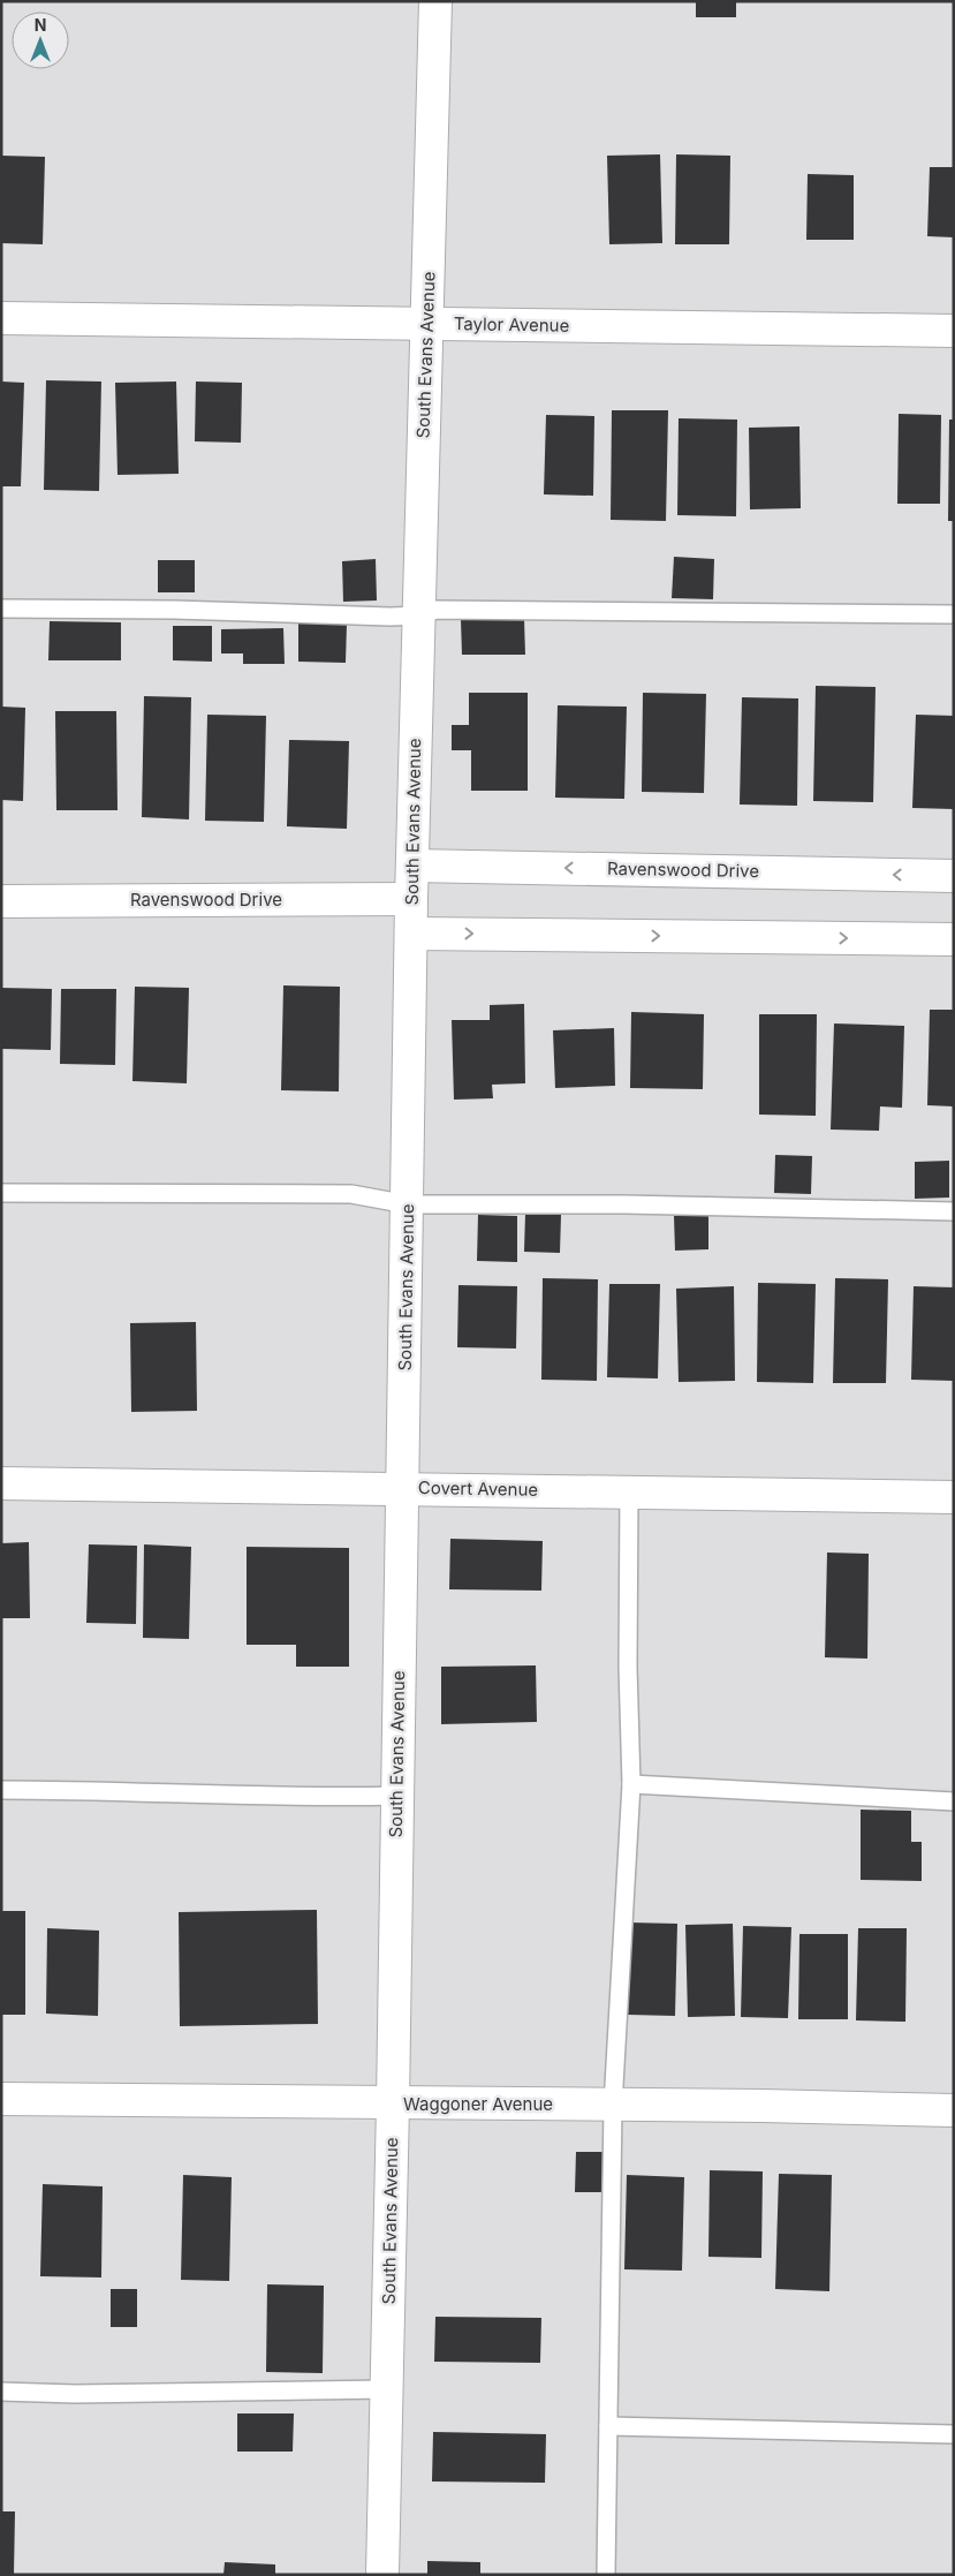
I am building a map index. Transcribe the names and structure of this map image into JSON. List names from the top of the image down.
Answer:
{
  "streets": {
    "street": [
      "Taylor Avenue",
      "South Evans Avenue",
      "Ravenswood Drive",
      "Covert Avenue",
      "Waggoner Avenue"
    ]
  },
  "crossings": [
    ["Taylor Avenue", "South Evans Avenue"],
    ["South Evans Avenue", "Ravenswood Drive"],
    ["South Evans Avenue", "Covert Avenue"],
    ["South Evans Avenue", "Waggoner Avenue"]
  ],
  "north": "top"
}
